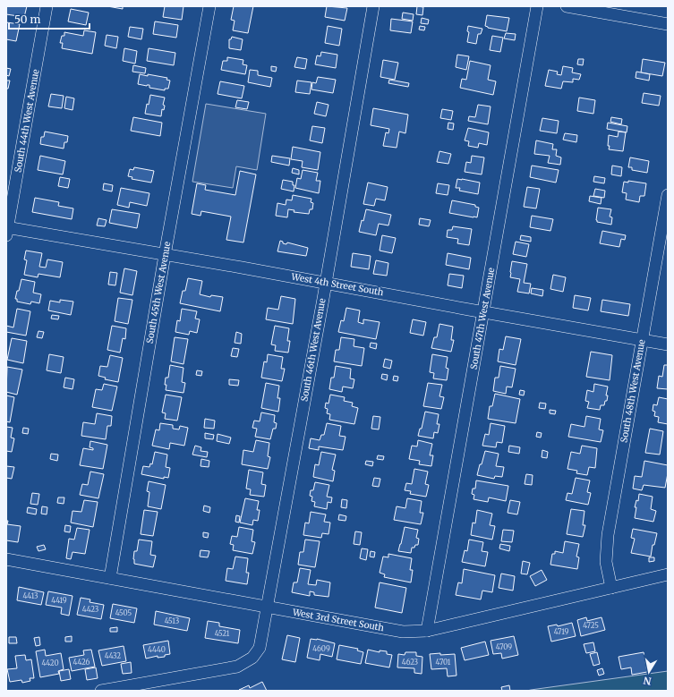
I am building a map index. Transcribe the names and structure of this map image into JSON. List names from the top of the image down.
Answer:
{
  "streets": {
    "street": [
      "South 44th West Avenue",
      "West 4th Street South",
      "South 45th West Avenue",
      "South 47th West Avenue",
      "South 46th West Avenue",
      "South 48th West Avenue",
      "West 3rd Street South"
    ]
  },
  "crossings": [
    ["South 44th West Avenue", "West 4th Street South"],
    ["West 4th Street South", "South 45th West Avenue"],
    ["West 4th Street South", "South 47th West Avenue"],
    ["West 4th Street South", "South 46th West Avenue"],
    ["West 4th Street South", "South 48th West Avenue"],
    ["South 45th West Avenue", "West 3rd Street South"],
    ["South 47th West Avenue", "West 3rd Street South"],
    ["South 46th West Avenue", "West 3rd Street South"],
    ["South 48th West Avenue", "West 3rd Street South"]
  ],
  "house_numbers": [
    "4413",
    "4419",
    "4423",
    "4505",
    "4513",
    "4725",
    "4719",
    "4521",
    "4709",
    "4609",
    "4440",
    "4432",
    "4426",
    "4623",
    "4701",
    "4420"
  ],
  "scale_bar": "50 m",
  "north": "bottom"
}
